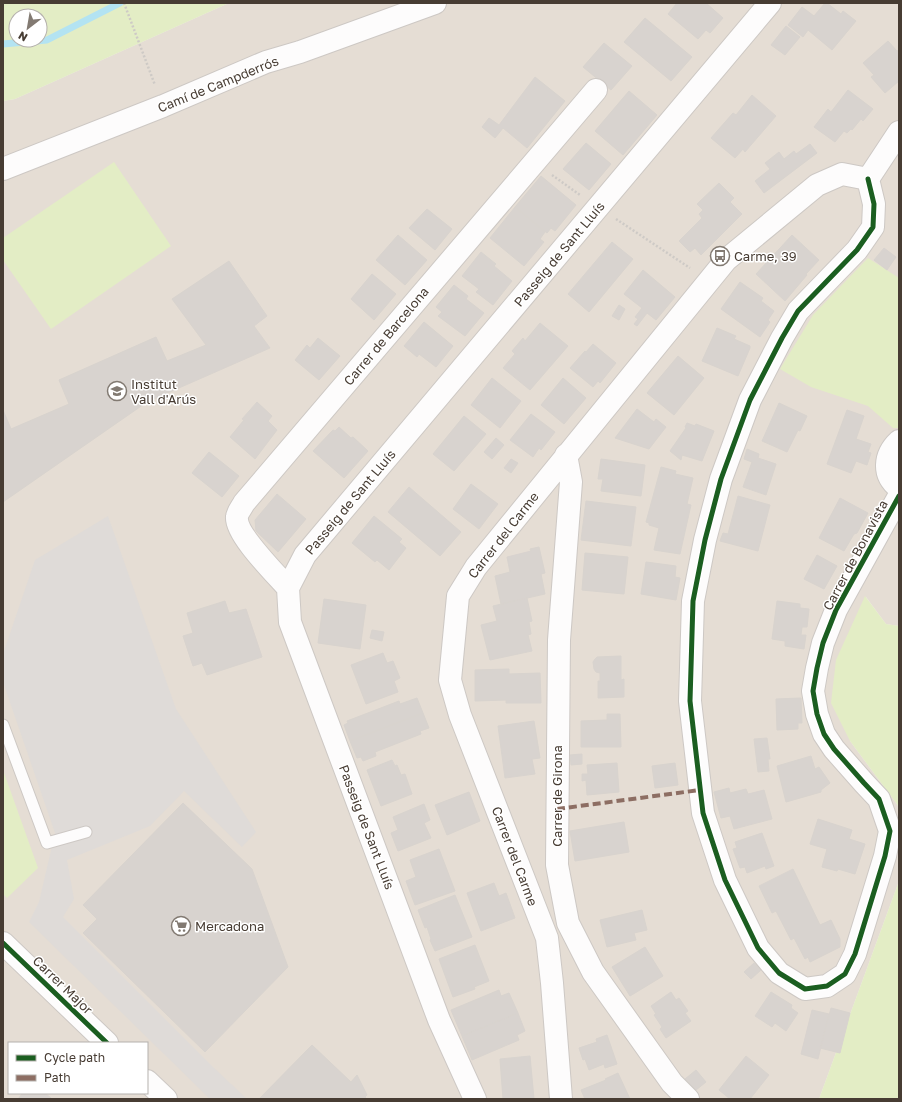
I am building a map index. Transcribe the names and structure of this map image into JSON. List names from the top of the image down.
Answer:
{
  "streets": {
    "street": [
      "Camí de Campderrós",
      "Passeig de Sant Lluís",
      "Carrer de Barcelona",
      "Carrer del Carme",
      "Carrer de Bonavista",
      "Carrer de Girona",
      "Carrer Major"
    ]
  },
  "crossings": [
    ["Passeig de Sant Lluís", "Carrer de Barcelona"],
    ["Carrer del Carme", "Carrer de Bonavista"],
    ["Carrer del Carme", "Carrer de Girona"]
  ],
  "places": {
    "bus stop": ["Carme, 39"],
    "school or university": ["Institut Vall d'Arús"],
    "supermarket": ["Mercadona"]
  },
  "legend": ["Cycle path", "Path"],
  "north": "bottom left"
}
